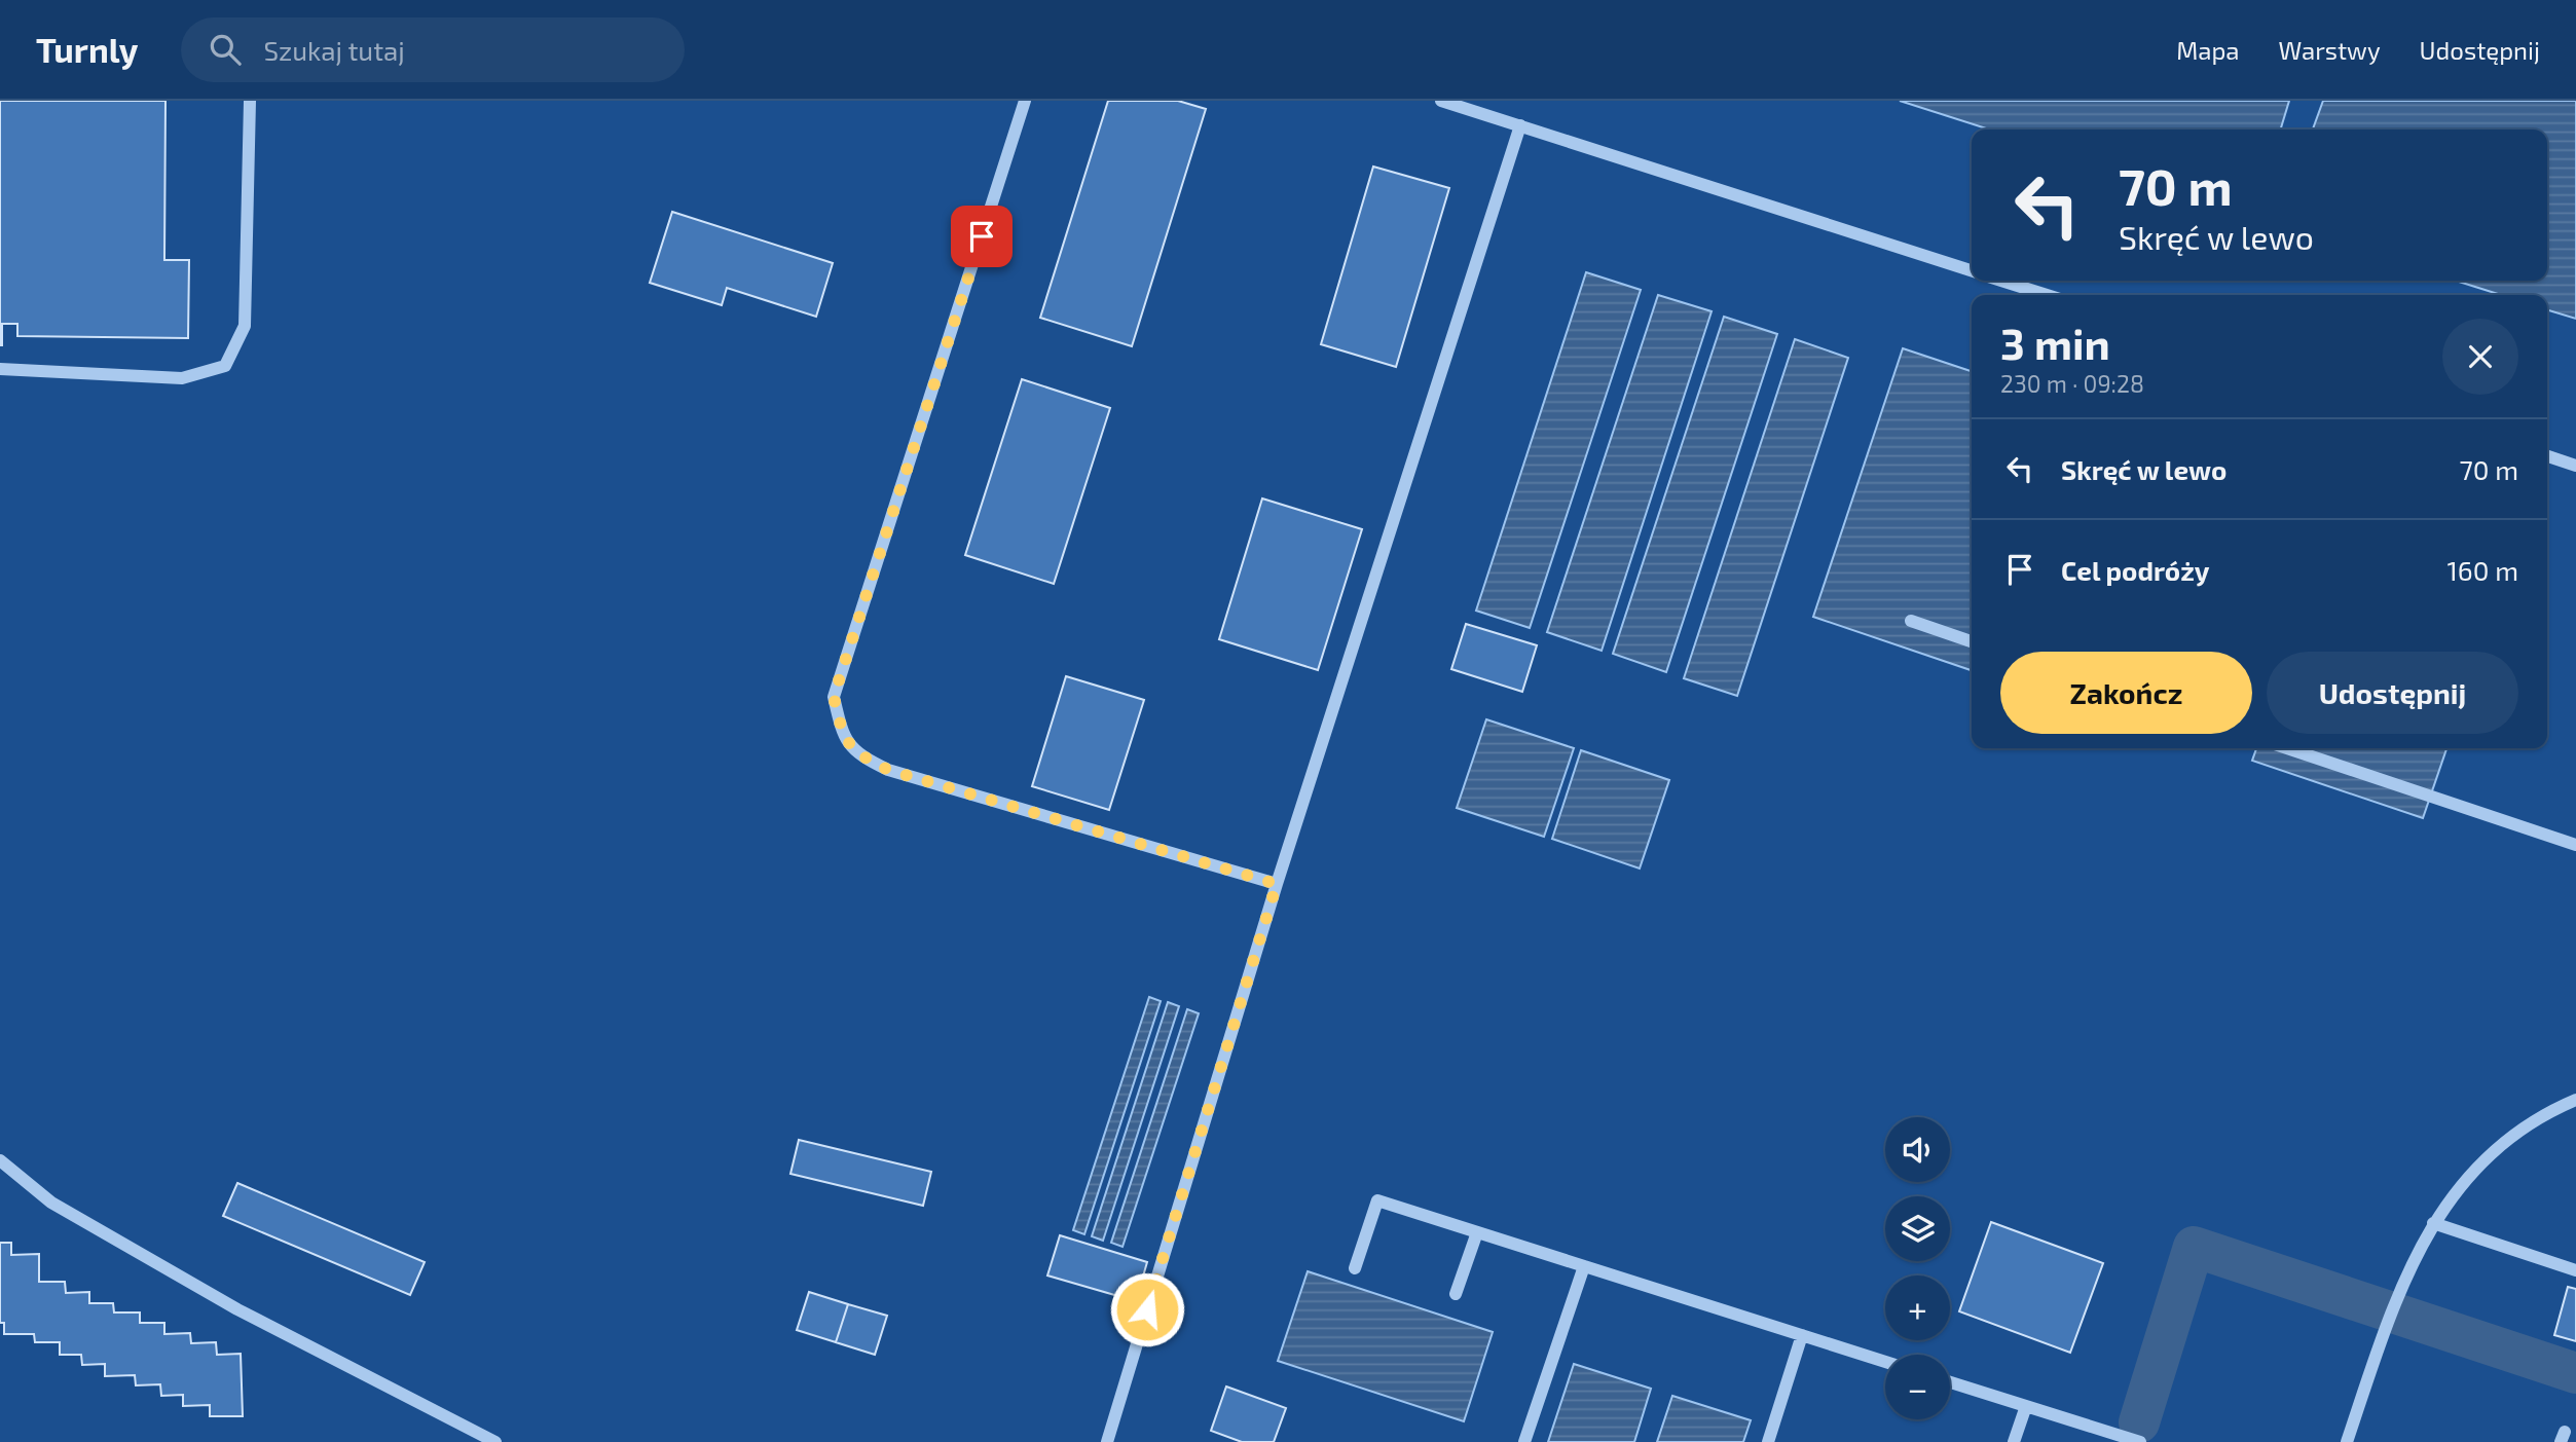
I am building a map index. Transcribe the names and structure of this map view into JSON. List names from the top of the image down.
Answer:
{
  "page": {
    "header": "Turnly",
    "search": "Szukaj tutaj",
    "nav": ["Mapa", "Warstwy", "Udostępnij"],
    "turn": ["70 m", "Skręć w lewo"],
    "heading": ["3 min", "230 m · 09:28"],
    "list": [
      {
        "name": "Skręć w lewo",
        "value": "70 m"
      },
      {
        "name": "Cel podróży",
        "value": "160 m"
      }
    ],
    "buttons": ["Zakończ", "Udostępnij"],
    "map_buttons": ["+", "−"]
  }
}
